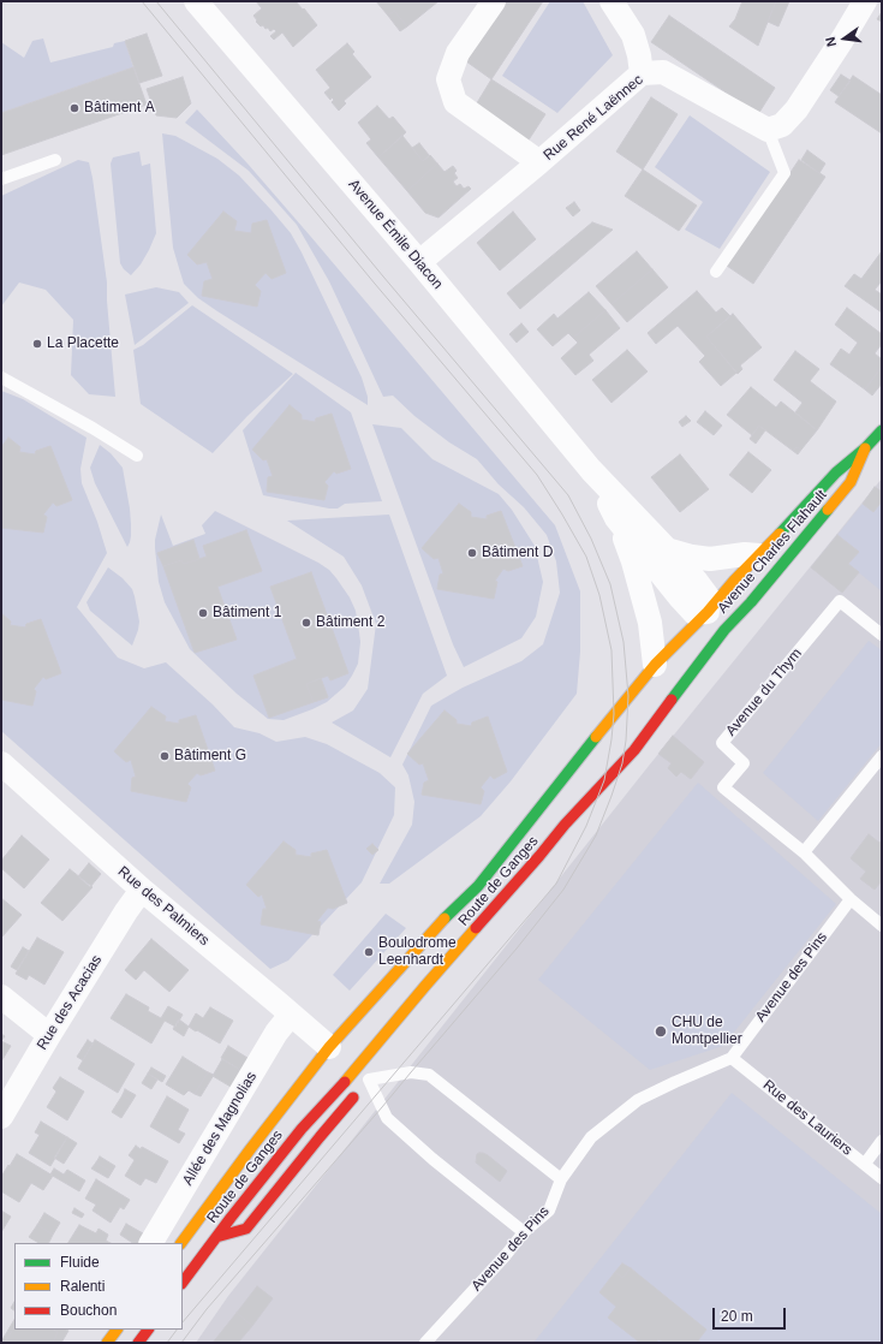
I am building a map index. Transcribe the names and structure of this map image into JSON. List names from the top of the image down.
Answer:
{
  "streets": {
    "main road": ["Avenue Charles Flahault", "Route de Ganges"],
    "street": [
      "Rue René Laënnec",
      "Avenue Émile Diacon",
      "Rue des Palmiers",
      "Rue des Acacias",
      "Allée des Magnolias"
    ],
    "lane": ["Avenue du Thym", "Avenue des Pins", "Rue des Lauriers"]
  },
  "crossings": [
    ["Rue René Laënnec", "Avenue Émile Diacon"],
    ["Avenue Émile Diacon", "Avenue Charles Flahault"],
    ["Avenue Émile Diacon", "Route de Ganges"],
    ["Avenue Charles Flahault", "Route de Ganges"],
    ["Avenue du Thym", "Avenue des Pins"],
    ["Route de Ganges", "Rue des Palmiers"],
    ["Rue des Palmiers", "Rue des Acacias"],
    ["Rue des Palmiers", "Allée des Magnolias"],
    ["Avenue des Pins", "Rue des Lauriers"]
  ],
  "places": [
    "Bâtiment A",
    "La Placette",
    "Bâtiment D",
    "Bâtiment 1",
    "Bâtiment 2",
    "Bâtiment G",
    "Boulodrome Leenhardt",
    "CHU de Montpellier"
  ],
  "legend": ["Fluide", "Ralenti", "Bouchon"],
  "scale_bar": "20 m",
  "north": "left"
}
